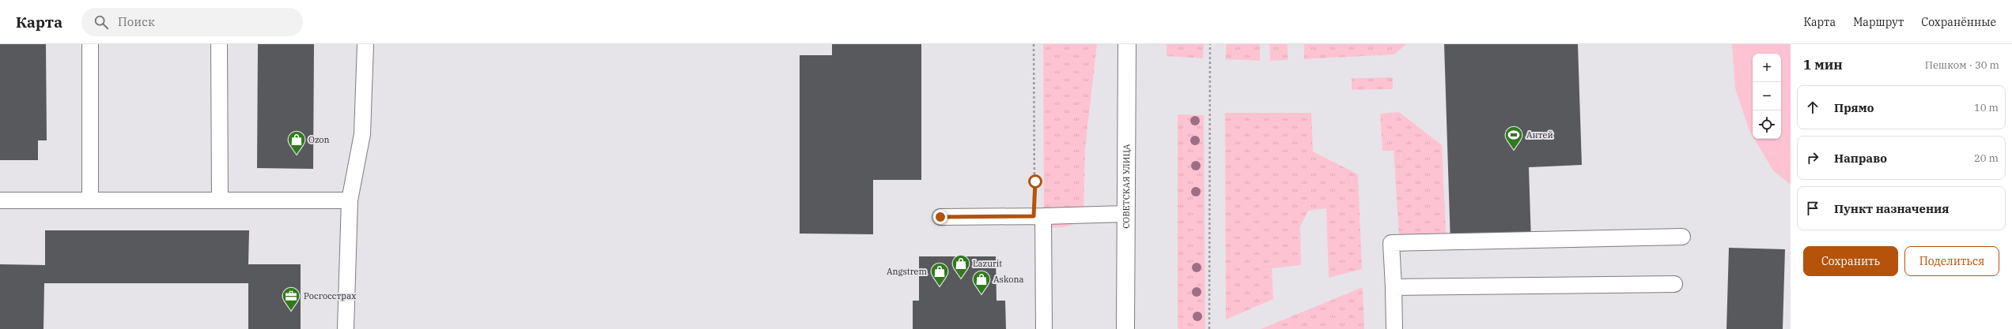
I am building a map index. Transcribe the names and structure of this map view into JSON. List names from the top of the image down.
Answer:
{
  "streets": {
    "main road": ["СОВЕТСКАЯ УЛИЦА"]
  },
  "places": {
    "sports": ["Антей"],
    "shop": [
      "Ozon",
      "Lazurit",
      "Angstrem",
      "Askona"
    ],
    "office": ["Росгосстрах"]
  },
  "page": {
    "header": "Карта",
    "search": "Поиск",
    "nav": ["Карта", "Маршрут", "Сохранённые"],
    "heading": ["1 мин", "Пешком · 30 m"],
    "map_buttons": ["+", "−"],
    "list": [
      ["Прямо", "10 m"],
      ["Направо", "20 m"],
      "Пункт назначения"
    ],
    "buttons": ["Сохранить", "Поделиться"]
  }
}
